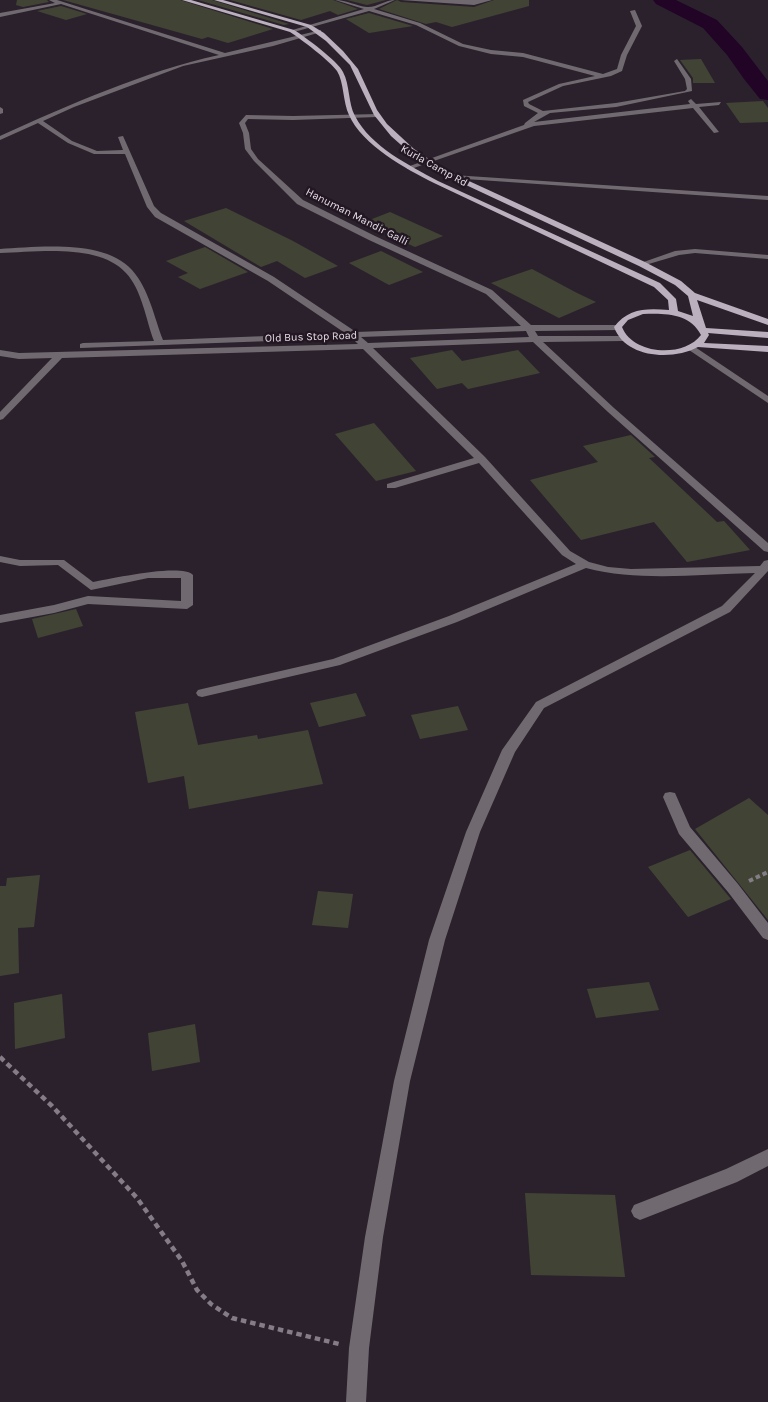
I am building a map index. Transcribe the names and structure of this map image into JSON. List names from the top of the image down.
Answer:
{
  "streets": {
    "main road": ["Kurla Camp Rd"],
    "street": ["Hanuman Mandir Galli", "Old Bus Stop Road"]
  },
  "crossings": [
    ["Kurla Camp Rd", "Hanuman Mandir Galli"],
    ["Hanuman Mandir Galli", "Old Bus Stop Road"]
  ]
}
